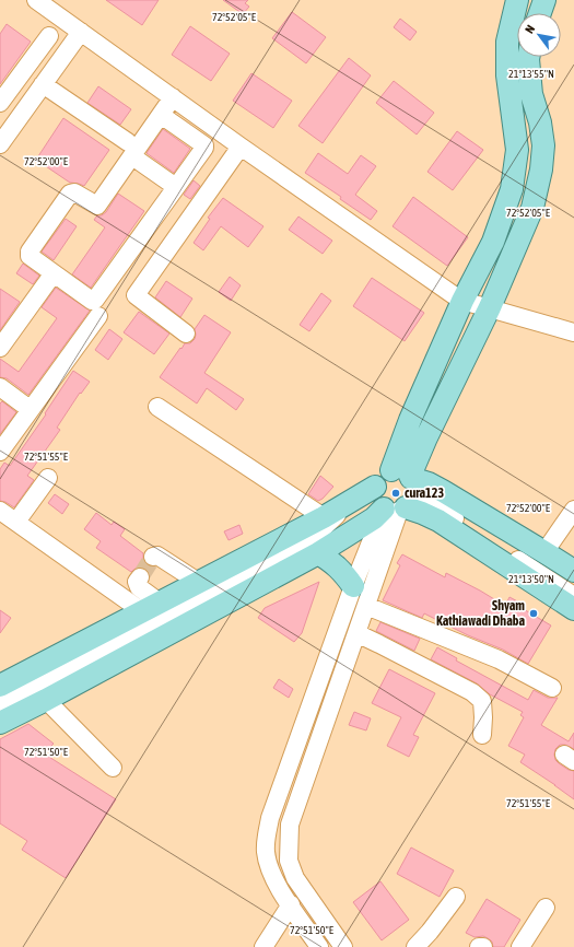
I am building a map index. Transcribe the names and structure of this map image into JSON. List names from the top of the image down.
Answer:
{
  "places": ["cura123", "Shyam Kathiawadi Dhaba"],
  "north": "top left",
  "coordinates": [
    "72°52'05\"E",
    "21°13'55\"N",
    "72°52'00\"E",
    "72°51'55\"E",
    "21°13'50\"N",
    "72°51'50\"E"
  ]
}
